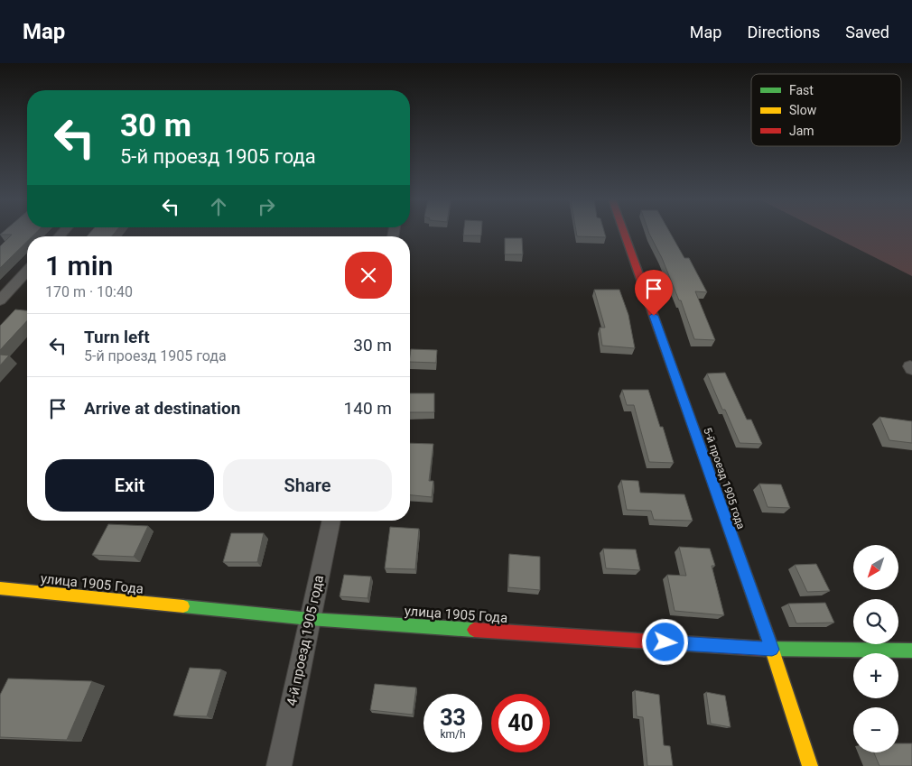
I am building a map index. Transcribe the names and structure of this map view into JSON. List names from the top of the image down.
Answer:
{
  "streets": {
    "street": ["5-й проезд 1905 года", "улица 1905 Года", "4-й проезд 1905 года"]
  },
  "crossings": [
    ["5-й проезд 1905 года", "улица 1905 Года"],
    ["улица 1905 Года", "4-й проезд 1905 года"]
  ],
  "legend": ["Fast", "Slow", "Jam"],
  "north": "bottom left",
  "page": {
    "header": "Map",
    "nav": ["Map", "Directions", "Saved"],
    "turn": ["30 m", "5-й проезд 1905 года"],
    "heading": ["1 min", "170 m · 10:40"],
    "list": [
      {
        "name": "Turn left",
        "note": "5-й проезд 1905 года",
        "value": "30 m"
      },
      {
        "name": "Arrive at destination",
        "value": "140 m"
      }
    ],
    "buttons": ["Exit", "Share"],
    "map_buttons": ["+", "−"],
    "speed": "33 km/h",
    "limit": "40"
  }
}
